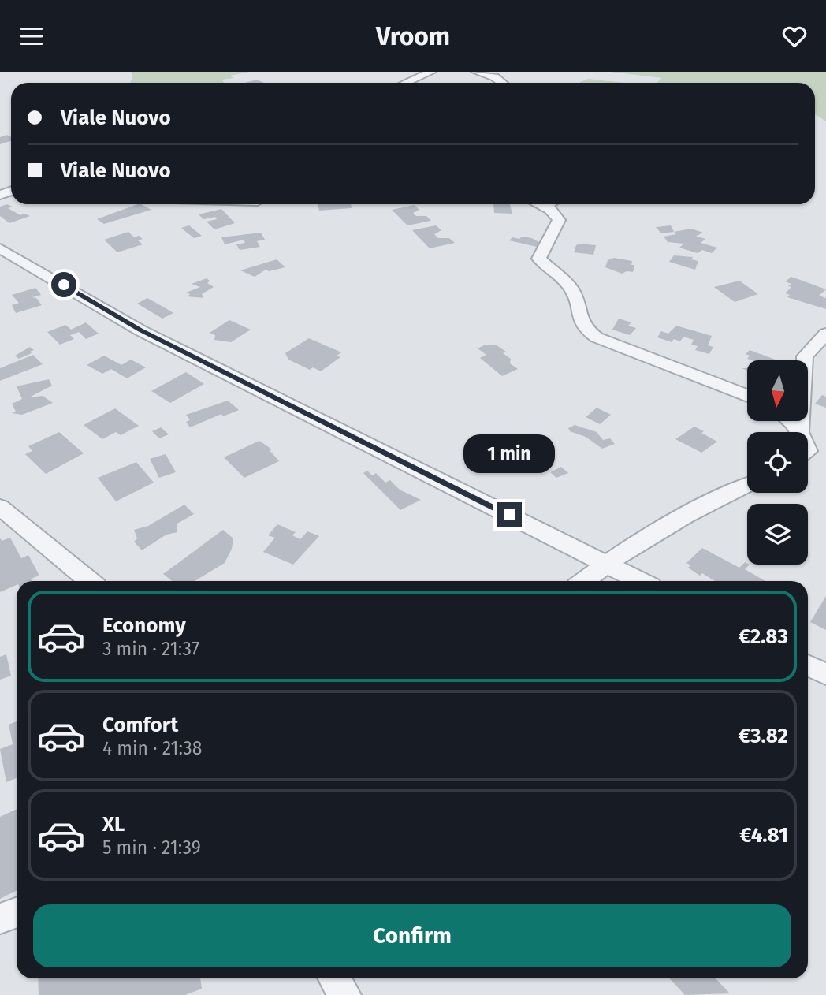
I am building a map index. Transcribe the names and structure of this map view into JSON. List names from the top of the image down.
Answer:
{
  "north": "bottom",
  "page": {
    "header": "Vroom",
    "banner": ["Viale Nuovo", "Viale Nuovo"],
    "bubble": "1 min",
    "list": [
      {
        "name": "Economy",
        "note": "3 min · 21:37",
        "value": "€2.83"
      },
      {
        "name": "Comfort",
        "note": "4 min · 21:38",
        "value": "€3.82"
      },
      {
        "name": "XL",
        "note": "5 min · 21:39",
        "value": "€4.81"
      }
    ],
    "buttons": "Confirm"
  }
}
